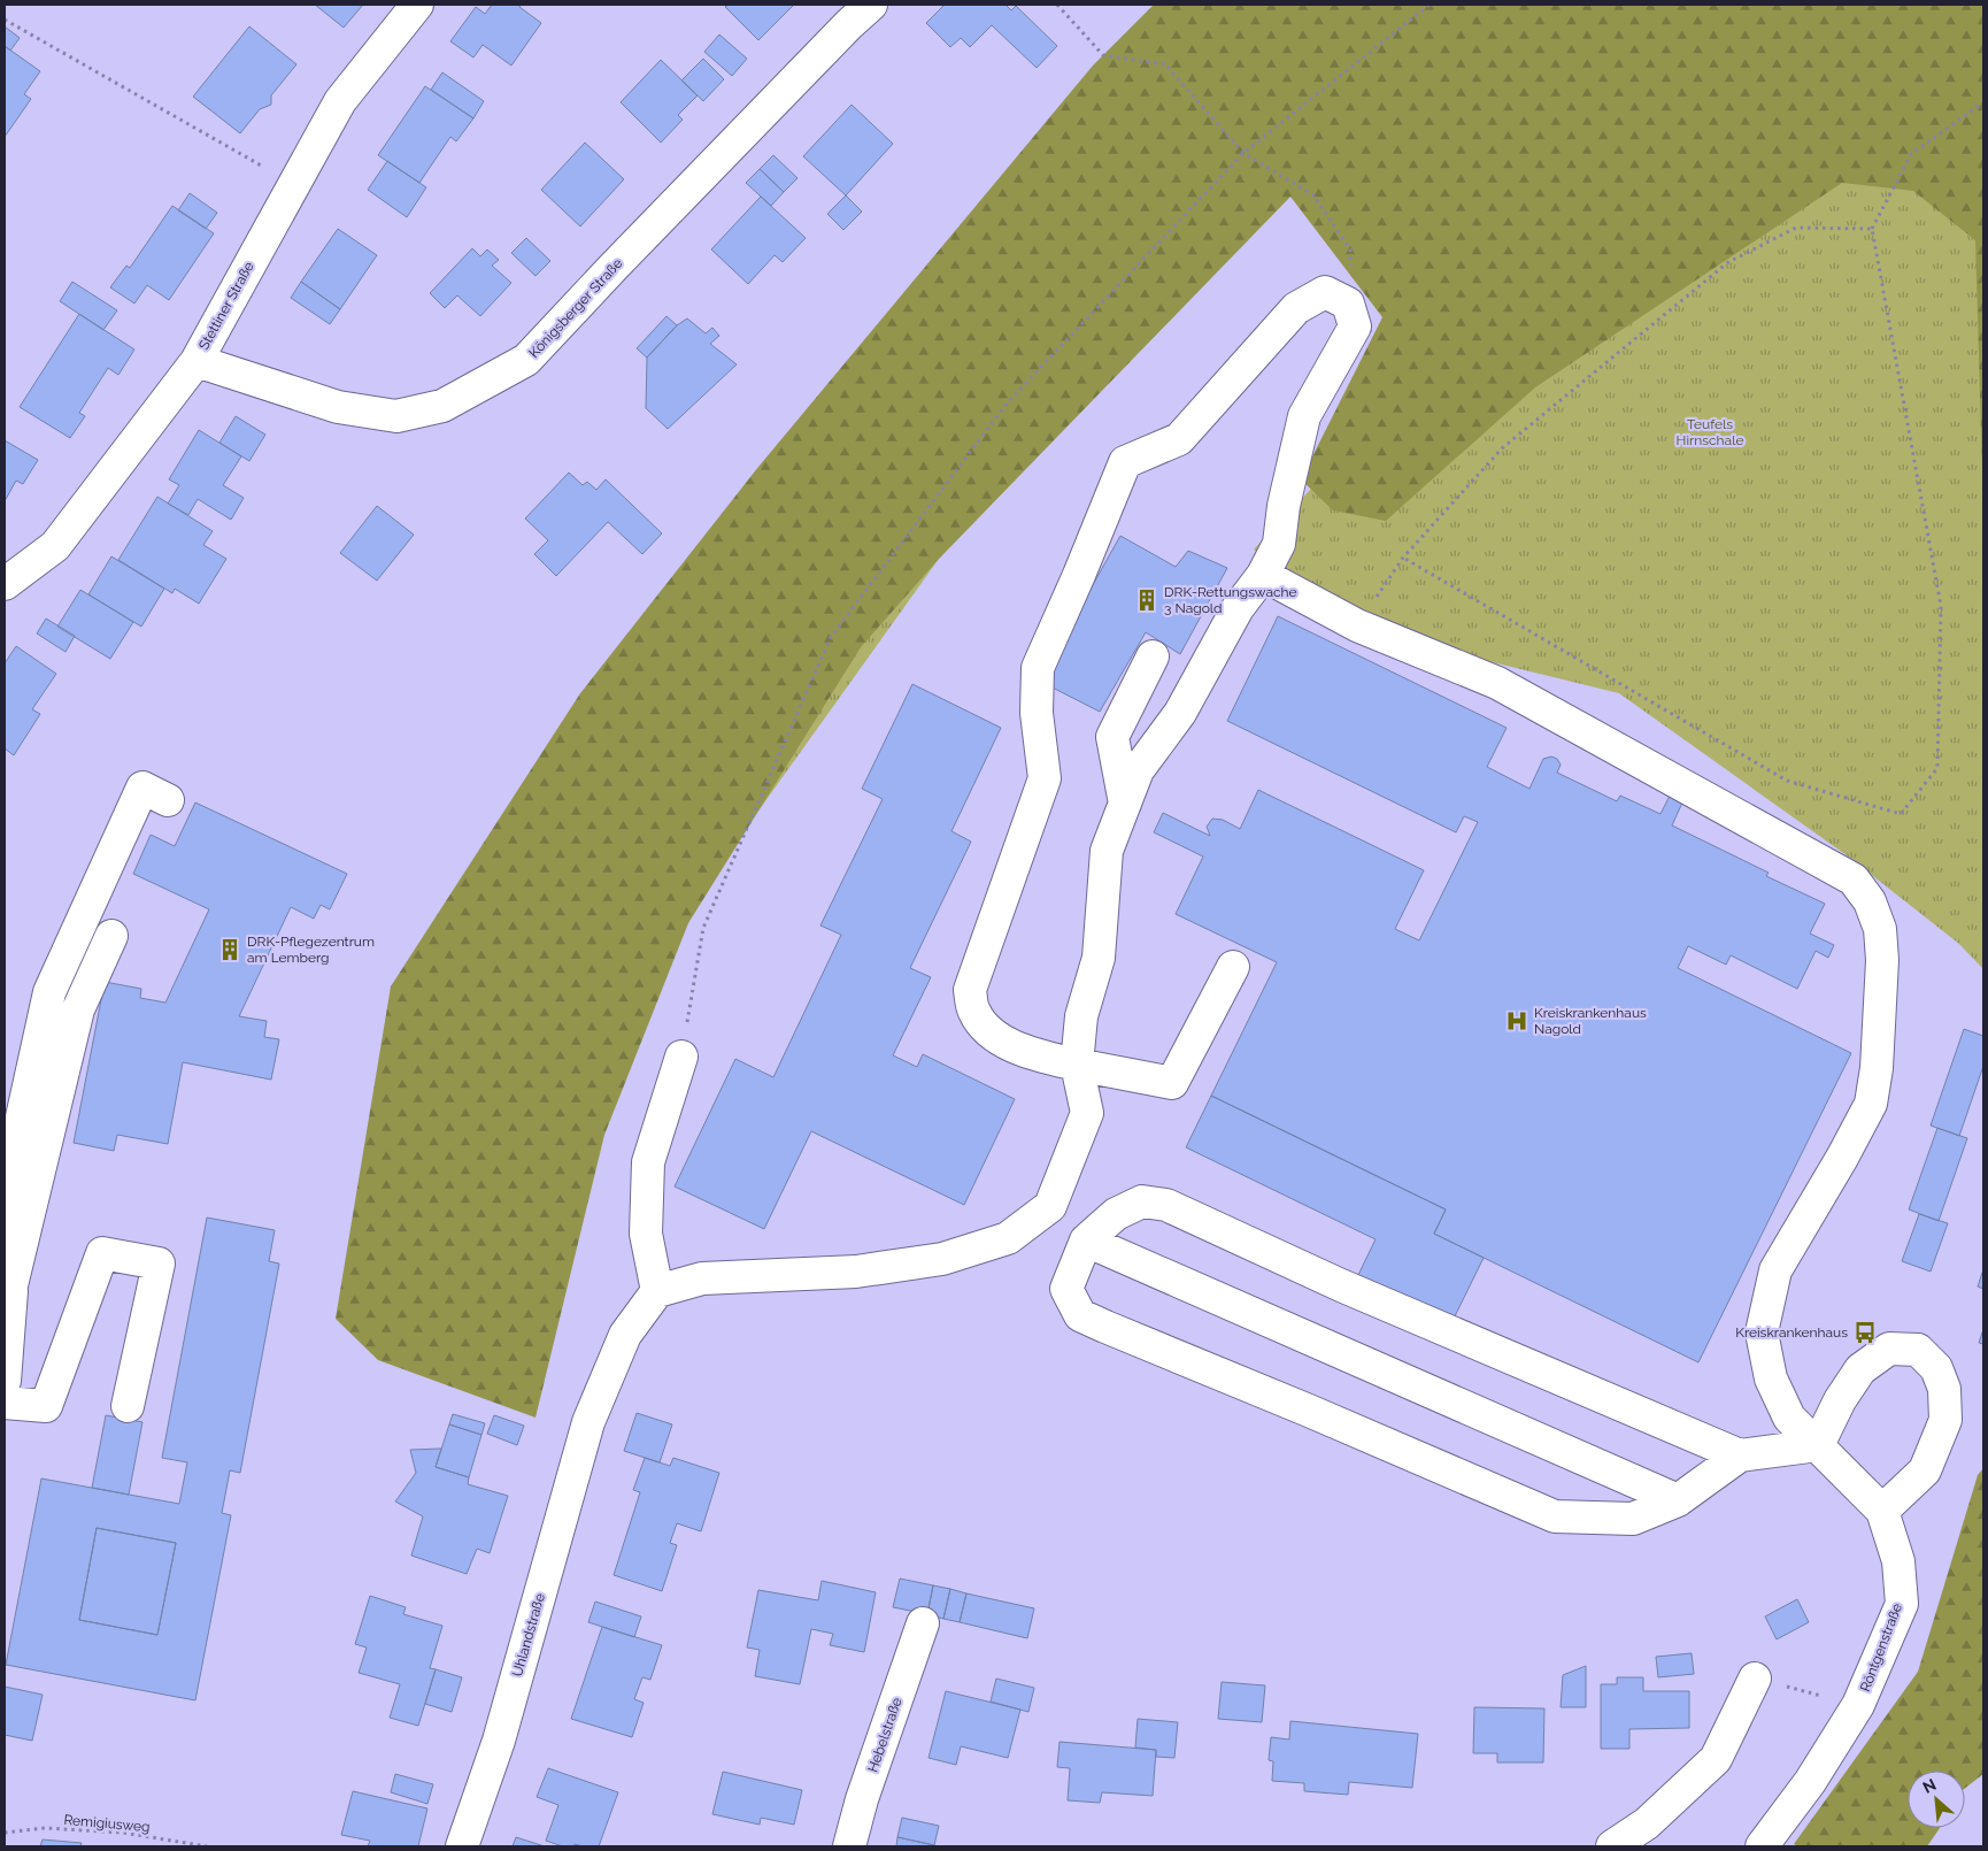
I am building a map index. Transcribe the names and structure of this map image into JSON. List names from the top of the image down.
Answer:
{
  "streets": {
    "street": [
      "Stettiner Straße",
      "Königsberger Straße",
      "Uhlandstraße",
      "Röntgenstraße",
      "Hebelstraße"
    ],
    "path": ["Remigiusweg"]
  },
  "crossings": [
    ["Stettiner Straße", "Königsberger Straße"]
  ],
  "parks": ["Teufels Hirnschale"],
  "places": {
    "building": ["DRK-Rettungswache 3 Nagold", "DRK-Pflegezentrum am Lemberg"],
    "hospital": ["Kreiskrankenhaus Nagold"],
    "bus stop": ["Kreiskrankenhaus"]
  },
  "north": "top left"
}
